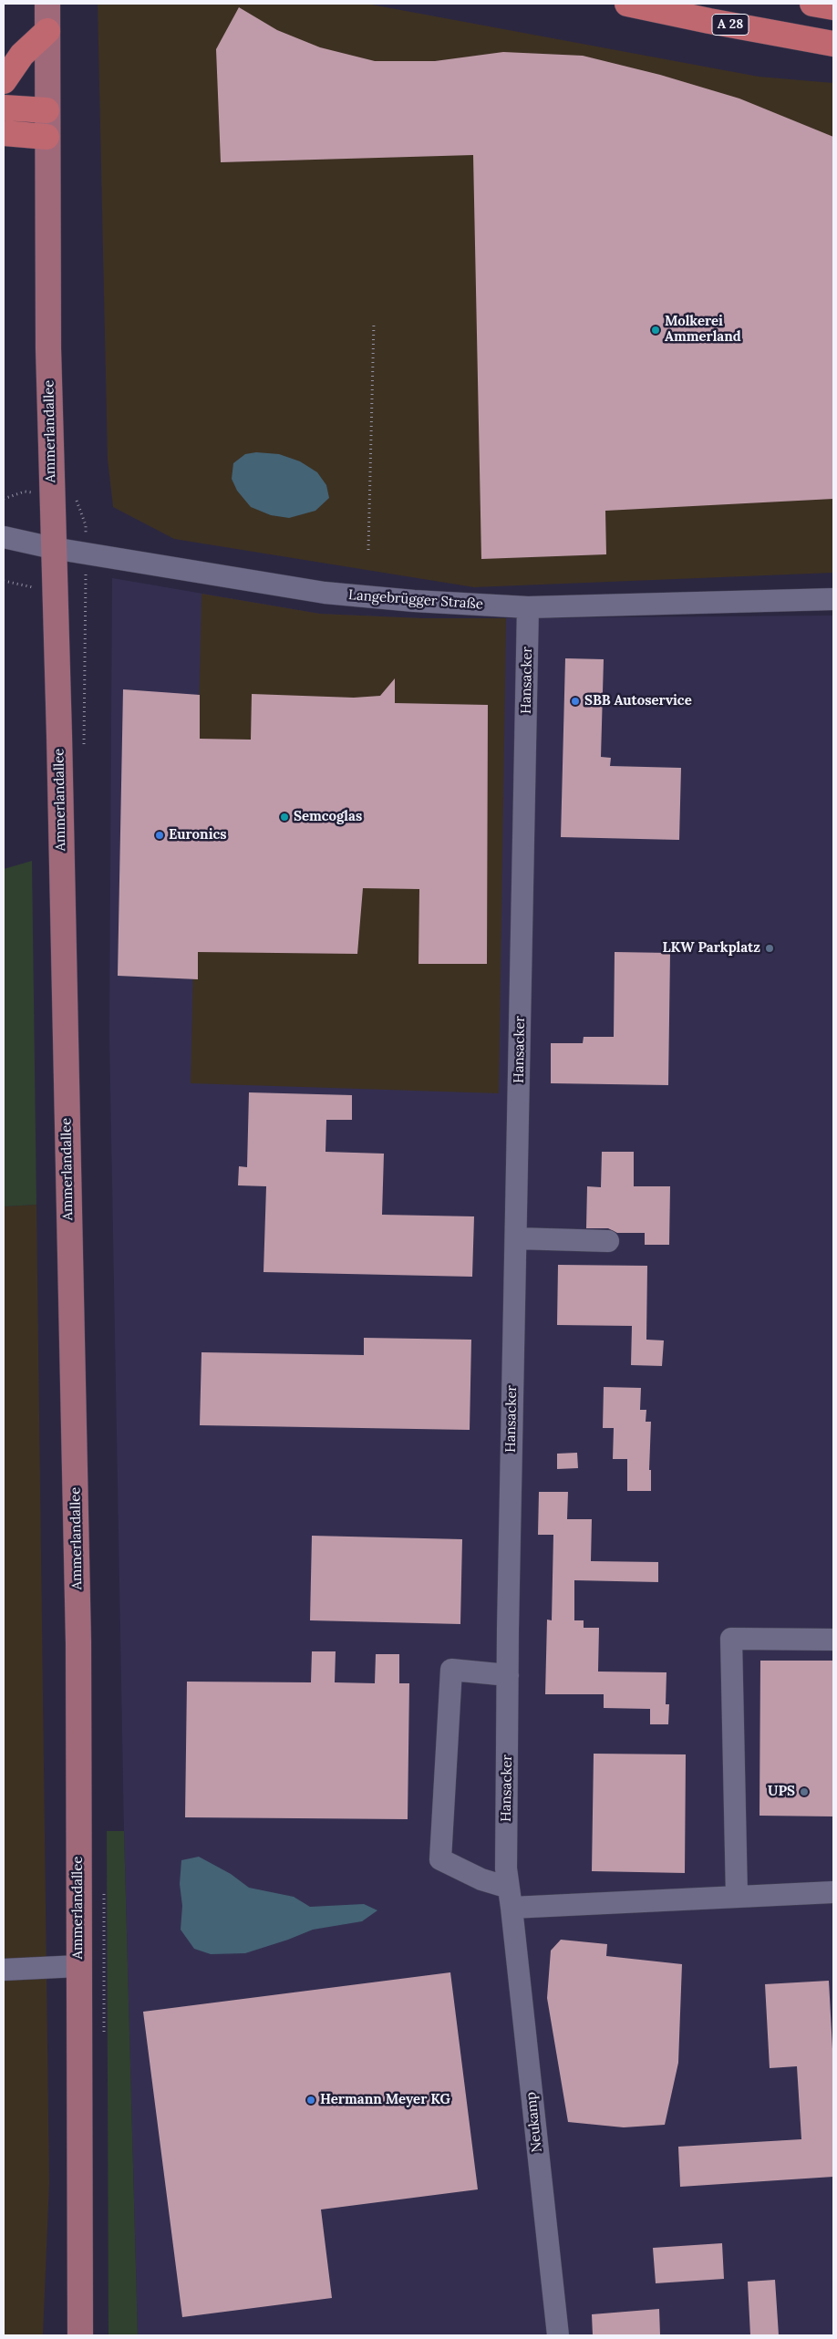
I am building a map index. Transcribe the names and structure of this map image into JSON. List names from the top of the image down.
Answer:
{
  "streets": {
    "highway": ["A 28"],
    "main road": ["Ammerlandallee"],
    "street": ["Langebrügger Straße", "Hansacker", "Neukamp"]
  },
  "crossings": [
    ["Ammerlandallee", "Langebrügger Straße"],
    ["Langebrügger Straße", "Hansacker"],
    ["Hansacker", "Neukamp"]
  ],
  "places": [
    "Molkerei Ammerland",
    "SBB Autoservice",
    "Semcoglas",
    "Euronics",
    "LKW Parkplatz",
    "UPS",
    "Hermann Meyer KG"
  ]
}
